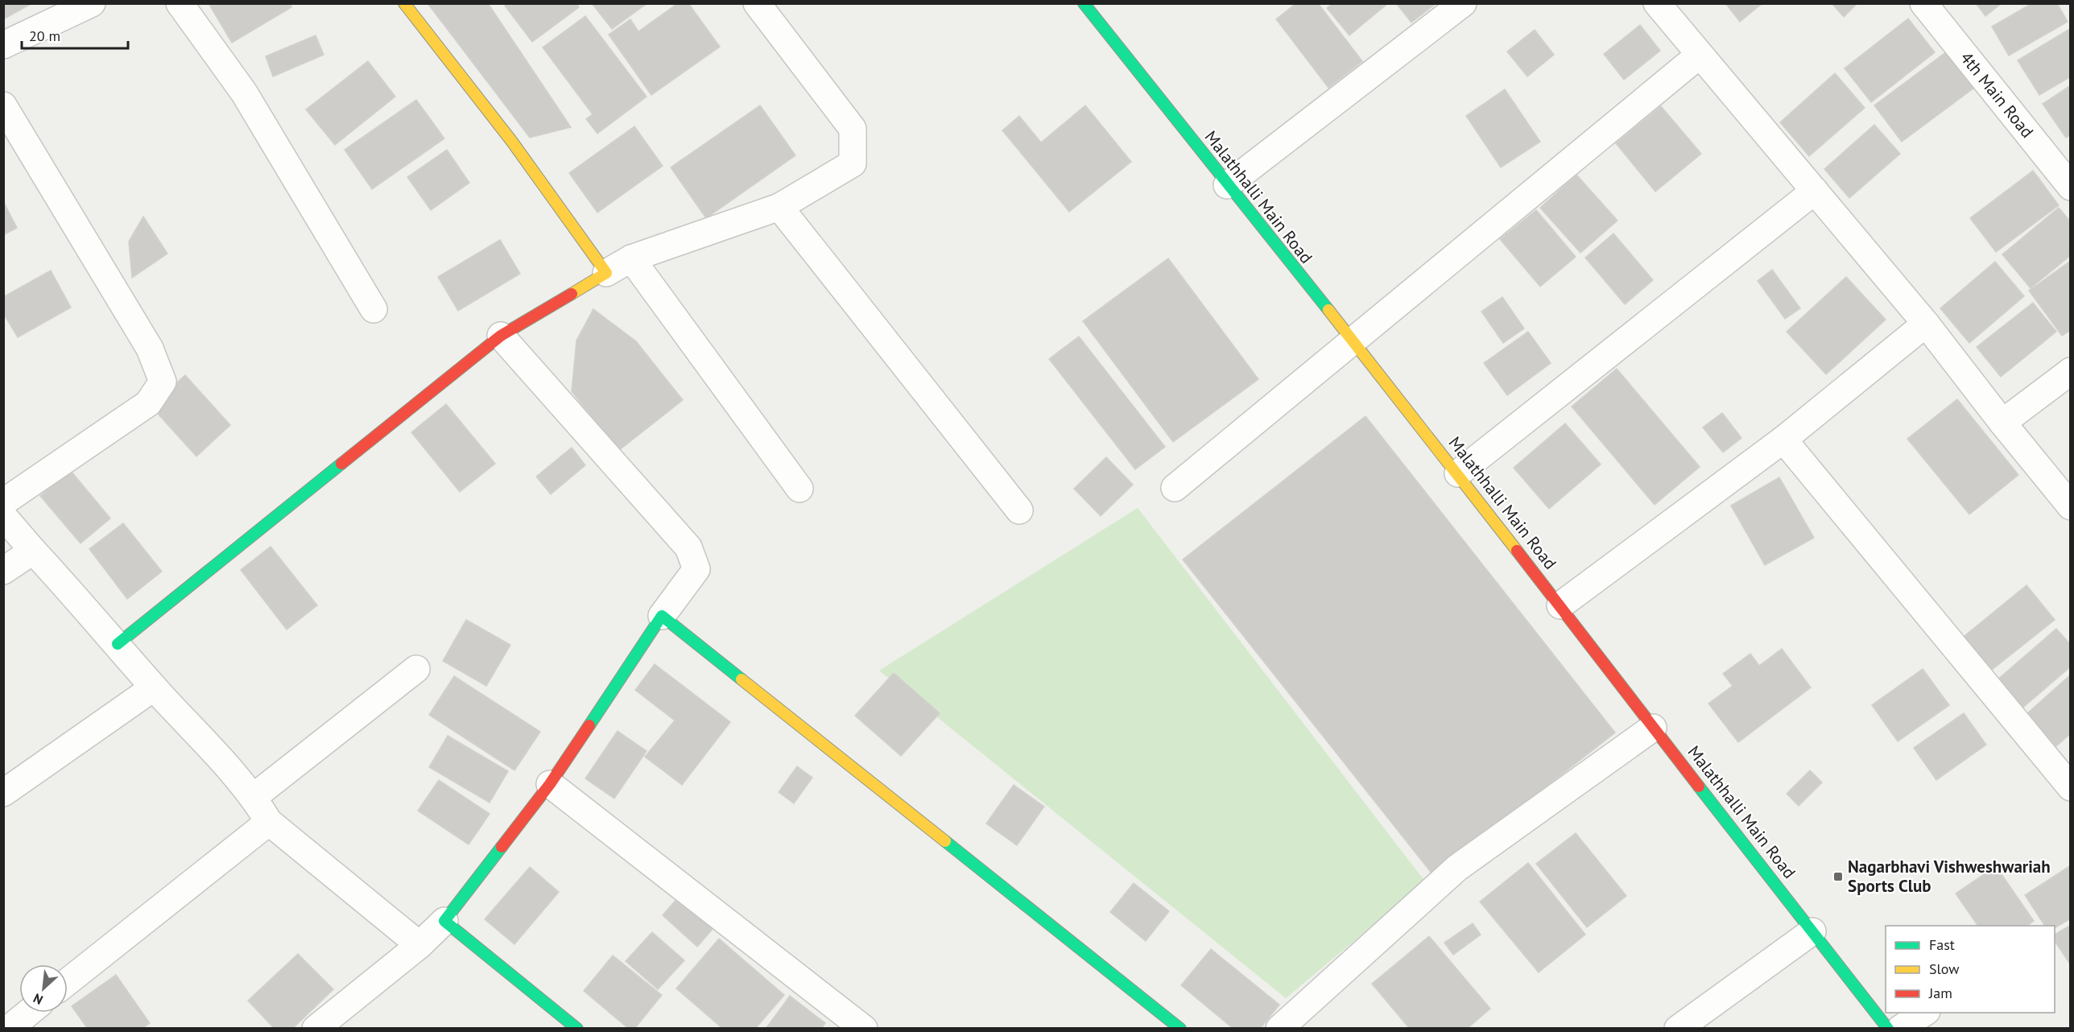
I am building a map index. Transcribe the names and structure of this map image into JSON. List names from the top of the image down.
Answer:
{
  "streets": {
    "street": ["4th Main Road", "Malathhalli Main Road"]
  },
  "places": {
    "transit": ["Nagarbhavi Vishweshwariah Sports Club"]
  },
  "legend": ["Fast", "Slow", "Jam"],
  "scale_bar": "20 m",
  "north": "bottom left"
}
